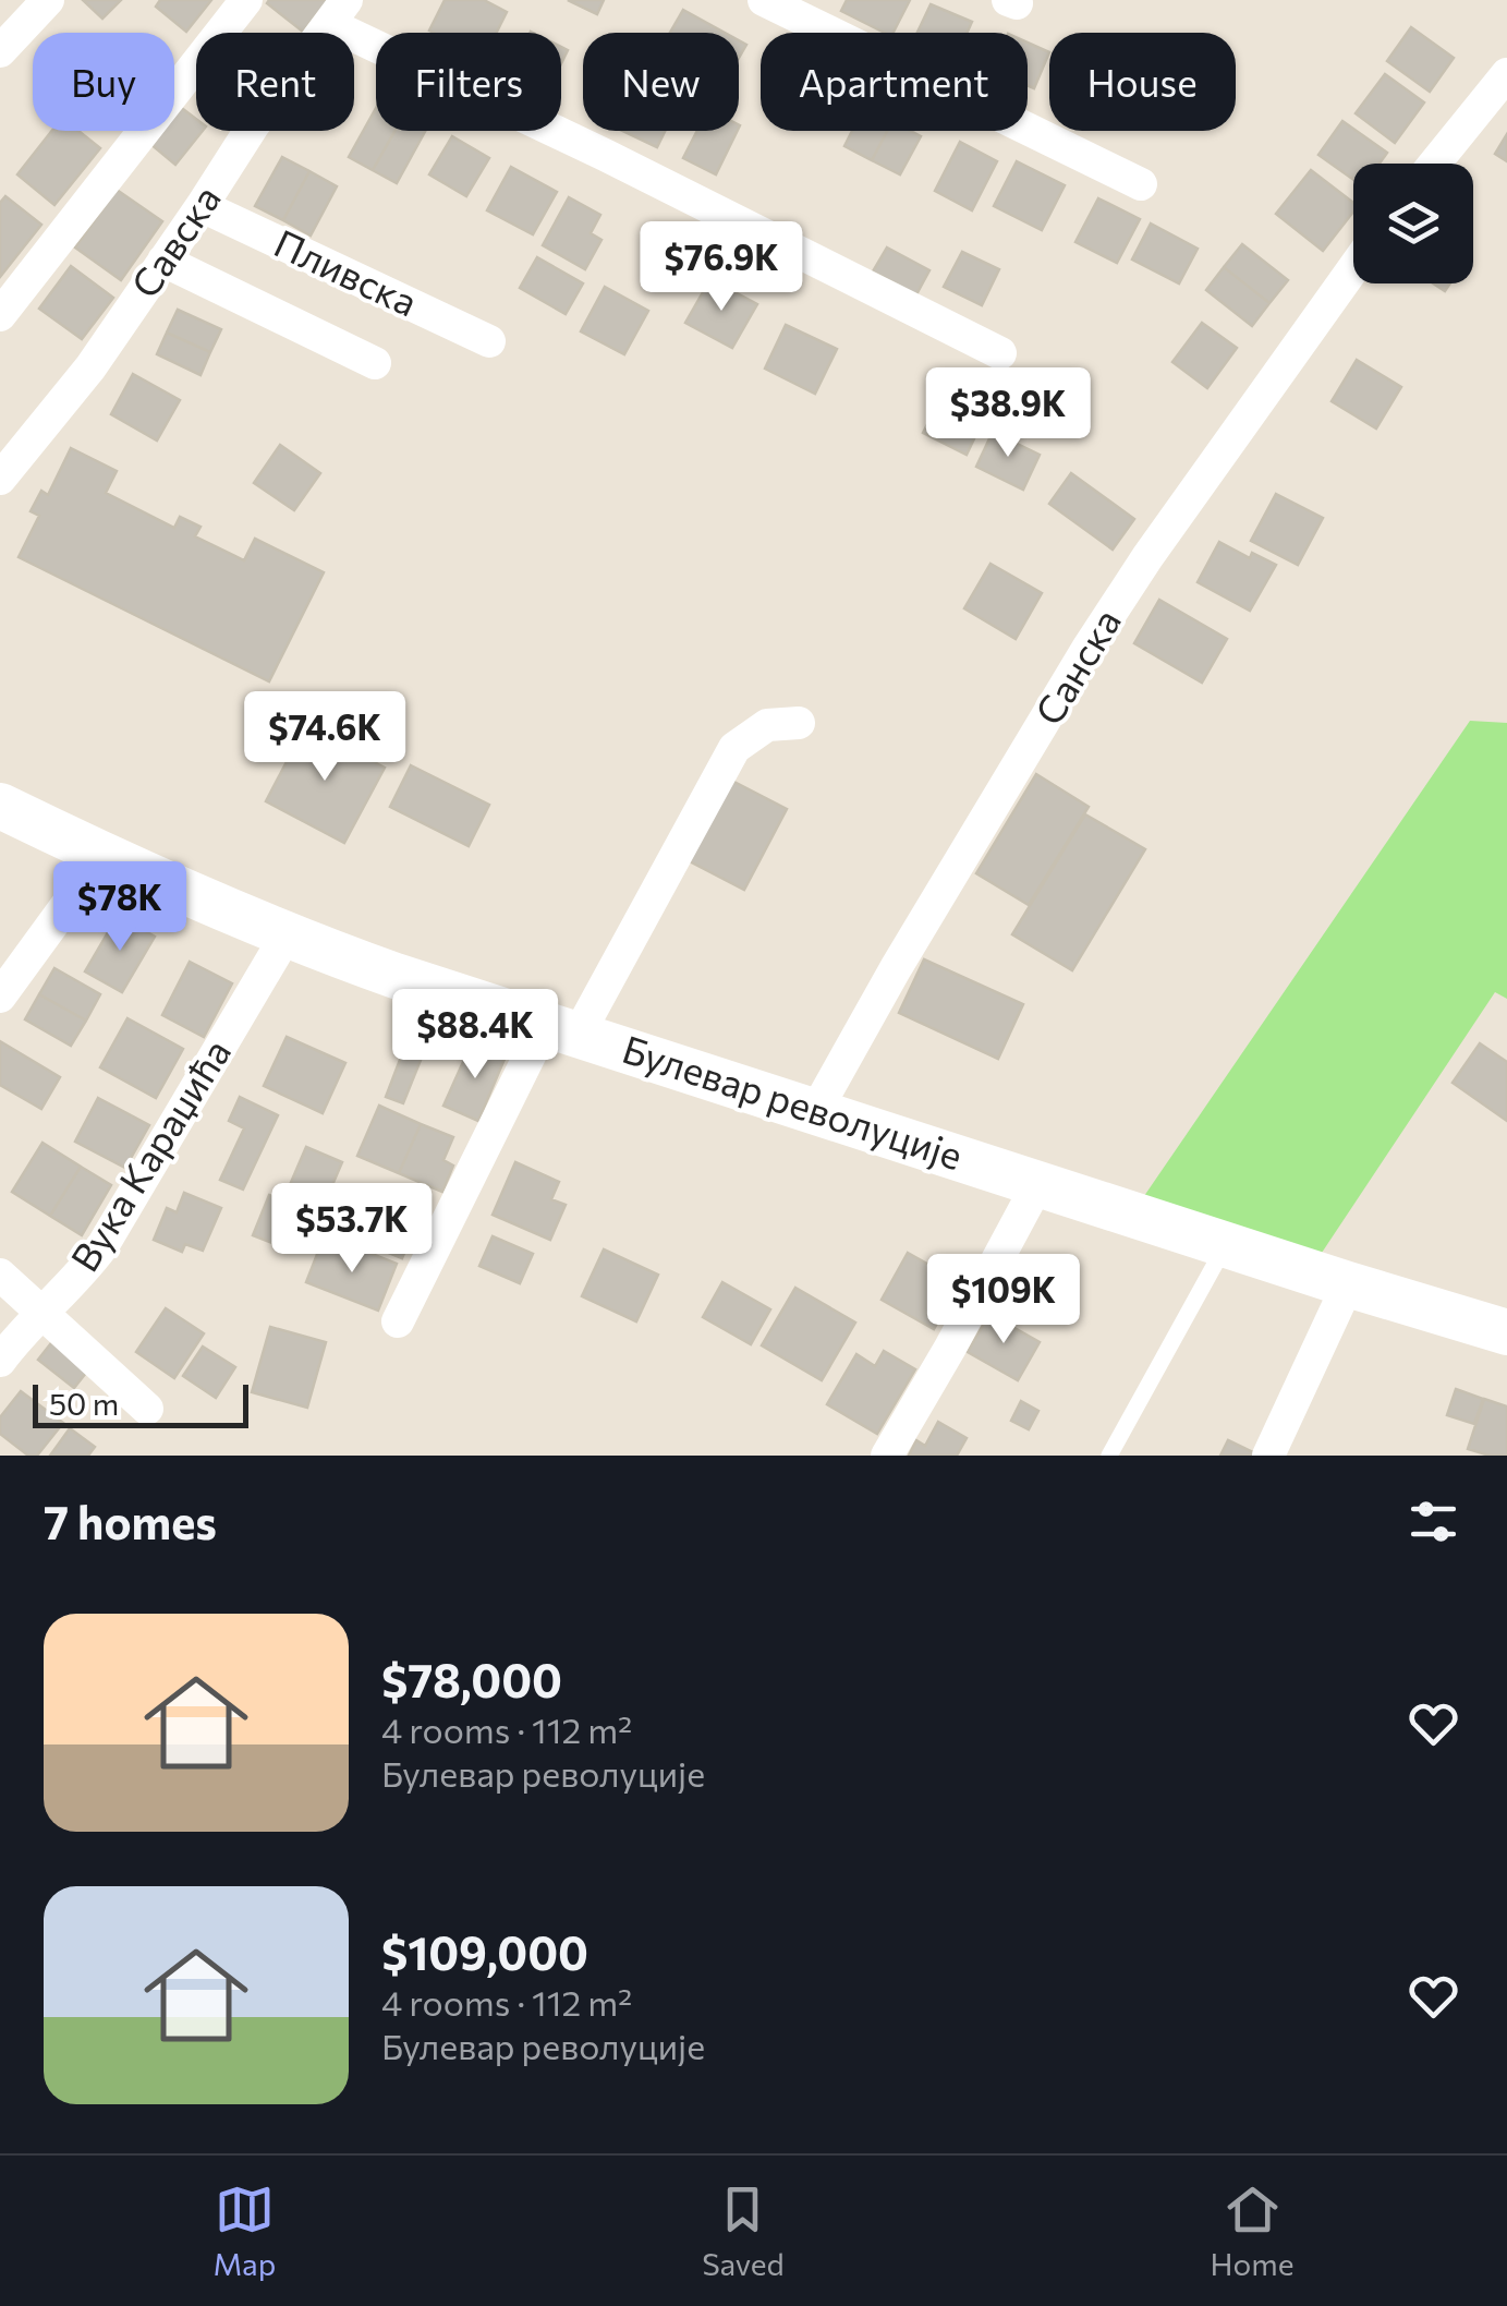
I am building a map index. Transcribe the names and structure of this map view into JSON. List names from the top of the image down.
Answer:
{
  "streets": {
    "main road": ["Булевар револуције"],
    "street": [
      "Савска",
      "Пливска",
      "Санска",
      "Вука Караџића"
    ]
  },
  "crossings": [
    ["Савска", "Пливска"],
    ["Санска", "Булевар револуције"],
    ["Булевар револуције", "Вука Караџића"]
  ],
  "scale_bar": "50 m",
  "page": {
    "chip": [
      "Buy",
      "Rent",
      "Filters",
      "New",
      "Apartment",
      "House"
    ],
    "price": [
      "$76.9K",
      "$38.9K",
      "$74.6K",
      "$78K",
      "$88.4K",
      "$53.7K",
      "$109K"
    ],
    "scale": "50 m",
    "heading": "7 homes",
    "list": [
      {
        "name": "$78,000",
        "note": "4 rooms · 112 m² · Булевар револуције"
      },
      {
        "name": "$109,000",
        "note": "4 rooms · 112 m² · Булевар револуције"
      }
    ],
    "tabs": ["Map", "Saved", "Home"]
  }
}
